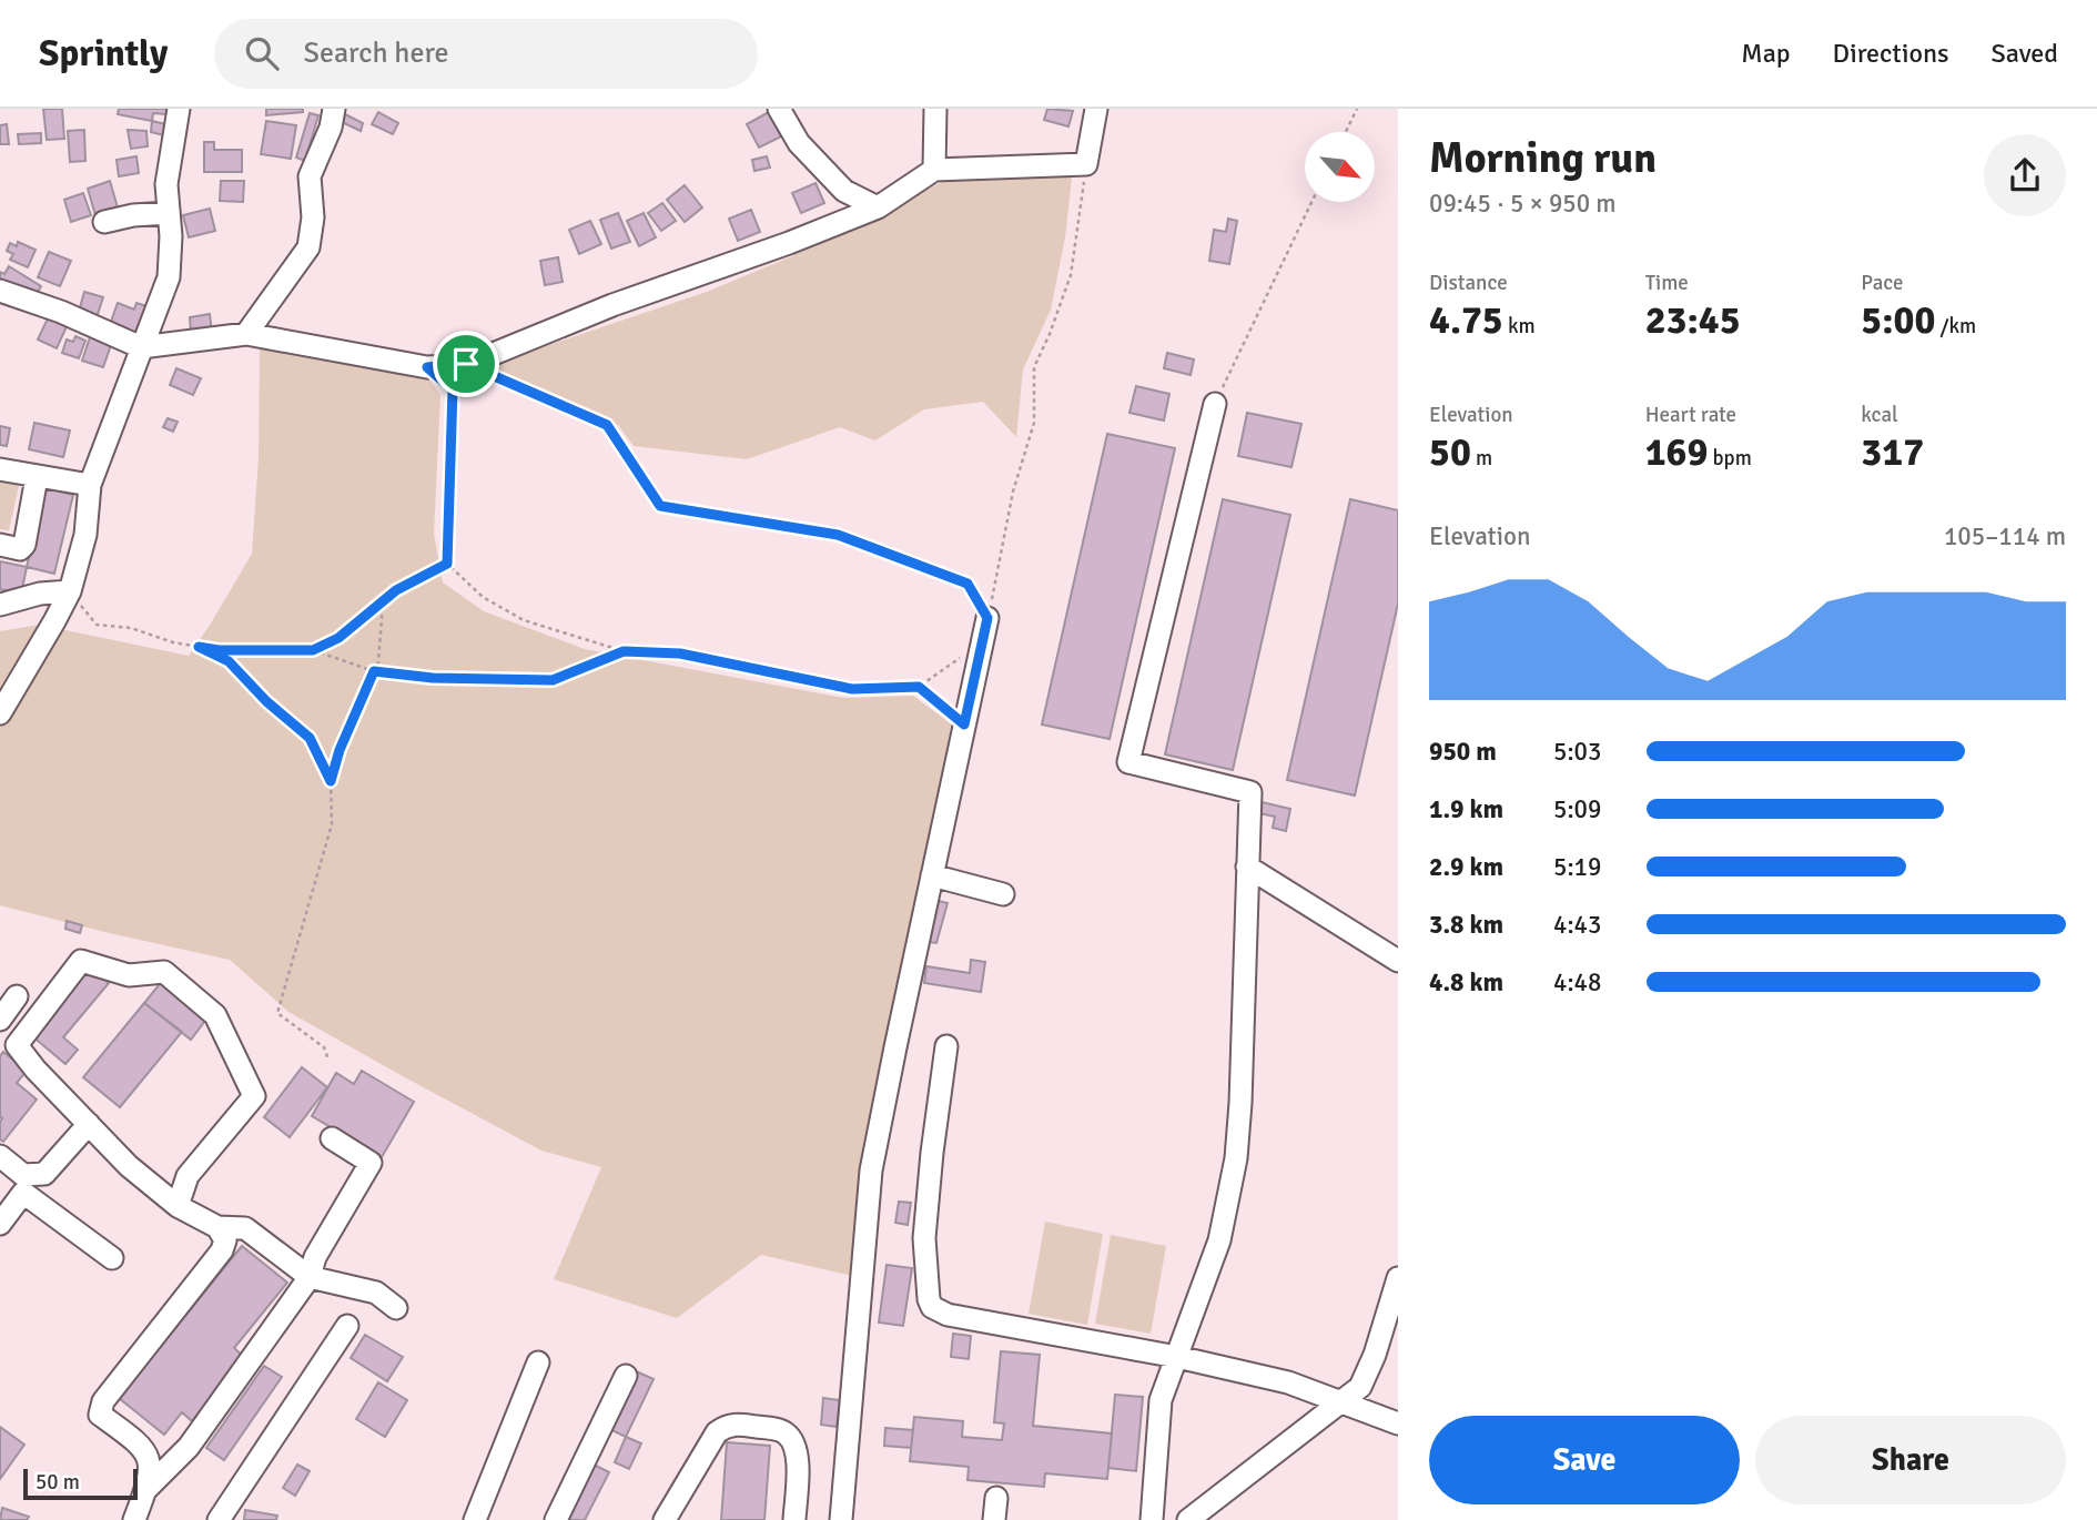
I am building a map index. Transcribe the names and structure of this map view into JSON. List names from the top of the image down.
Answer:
{
  "scale_bar": "50 m",
  "north": "bottom right",
  "page": {
    "header": "Sprintly",
    "search": "Search here",
    "nav": ["Map", "Directions", "Saved"],
    "heading": ["Morning run", "09:45 · 5 × 950 m"],
    "stats": [
      ["Distance", "4.75 km"],
      ["Time", "23:45"],
      ["Pace", "5:00 /km"],
      ["Elevation", "50 m"],
      ["Heart rate", "169 bpm"],
      ["kcal", "317"]
    ],
    "chart": ["Elevation", "105–114 m"],
    "list": [
      {
        "name": "950 m",
        "note": "5:03"
      },
      {
        "name": "1.9 km",
        "note": "5:09"
      },
      {
        "name": "2.9 km",
        "note": "5:19"
      },
      {
        "name": "3.8 km",
        "note": "4:43"
      },
      {
        "name": "4.8 km",
        "note": "4:48"
      }
    ],
    "buttons": ["Save", "Share"],
    "scale": "50 m"
  }
}
